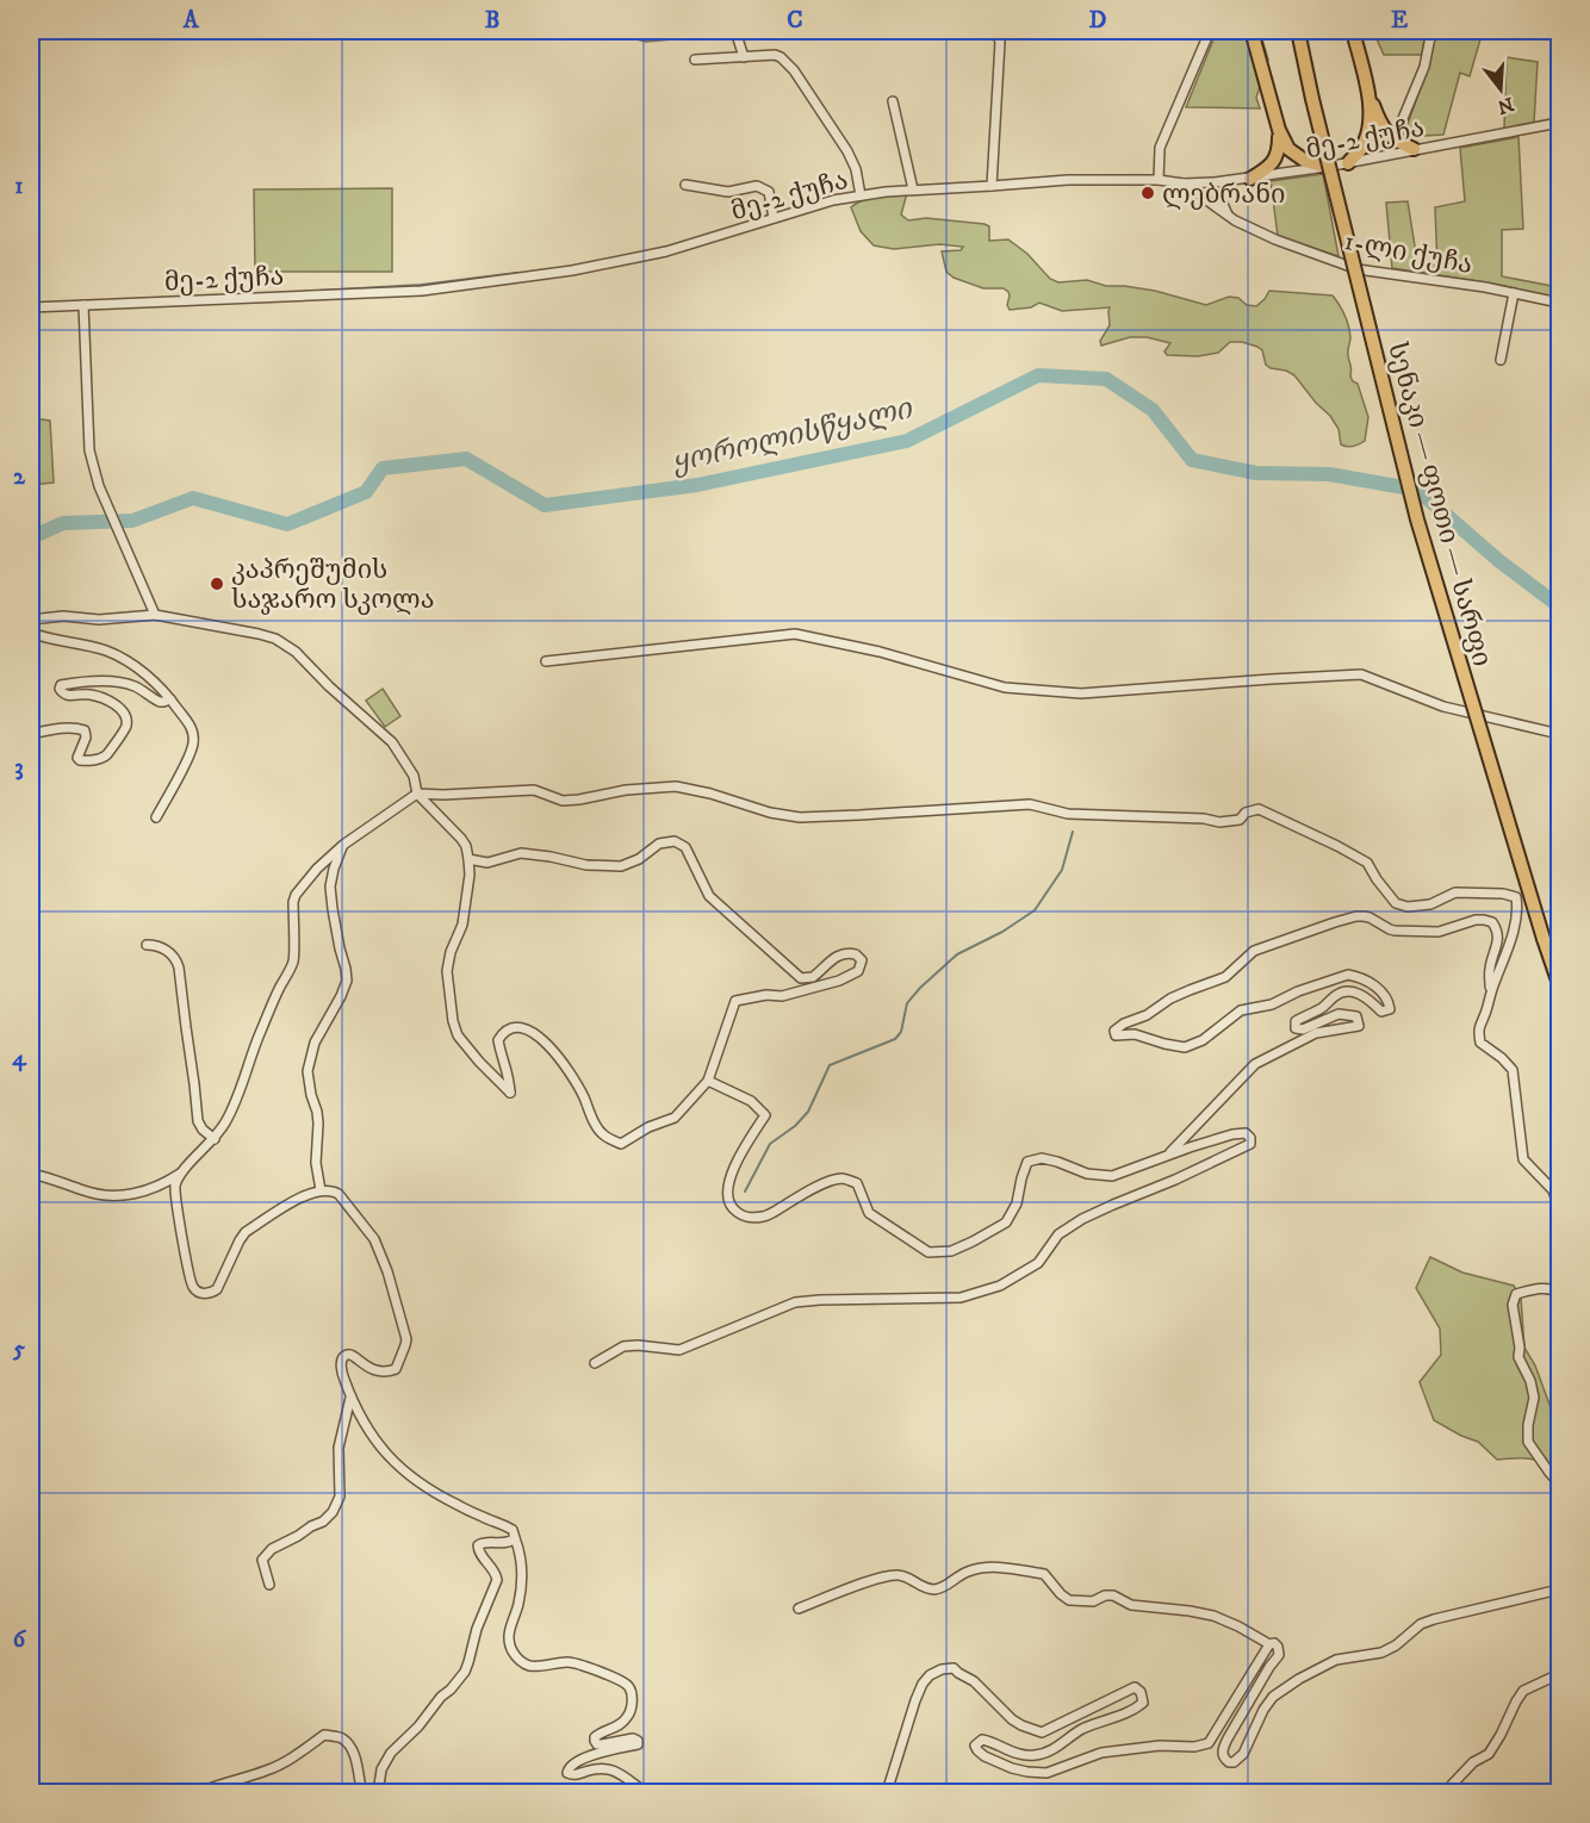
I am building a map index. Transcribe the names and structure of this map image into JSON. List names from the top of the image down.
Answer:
{
  "streets": {
    "highway": ["სენაკი — ფოთი — სარფი"],
    "street": ["მე-2 ქუჩა", "1-ლი ქუჩა"]
  },
  "crossings": [
    ["მე-2 ქუჩა", "1-ლი ქუჩა"]
  ],
  "water": ["ყოროლისწყალი"],
  "places": ["ლებრანი", "კაპრეშუმის საჯარო სკოლა"],
  "north": "bottom",
  "grid": {
    "columns": [
      "A",
      "B",
      "C",
      "D",
      "E"
    ],
    "rows": [
      "1",
      "2",
      "3",
      "4",
      "5",
      "6"
    ]
  }
}
